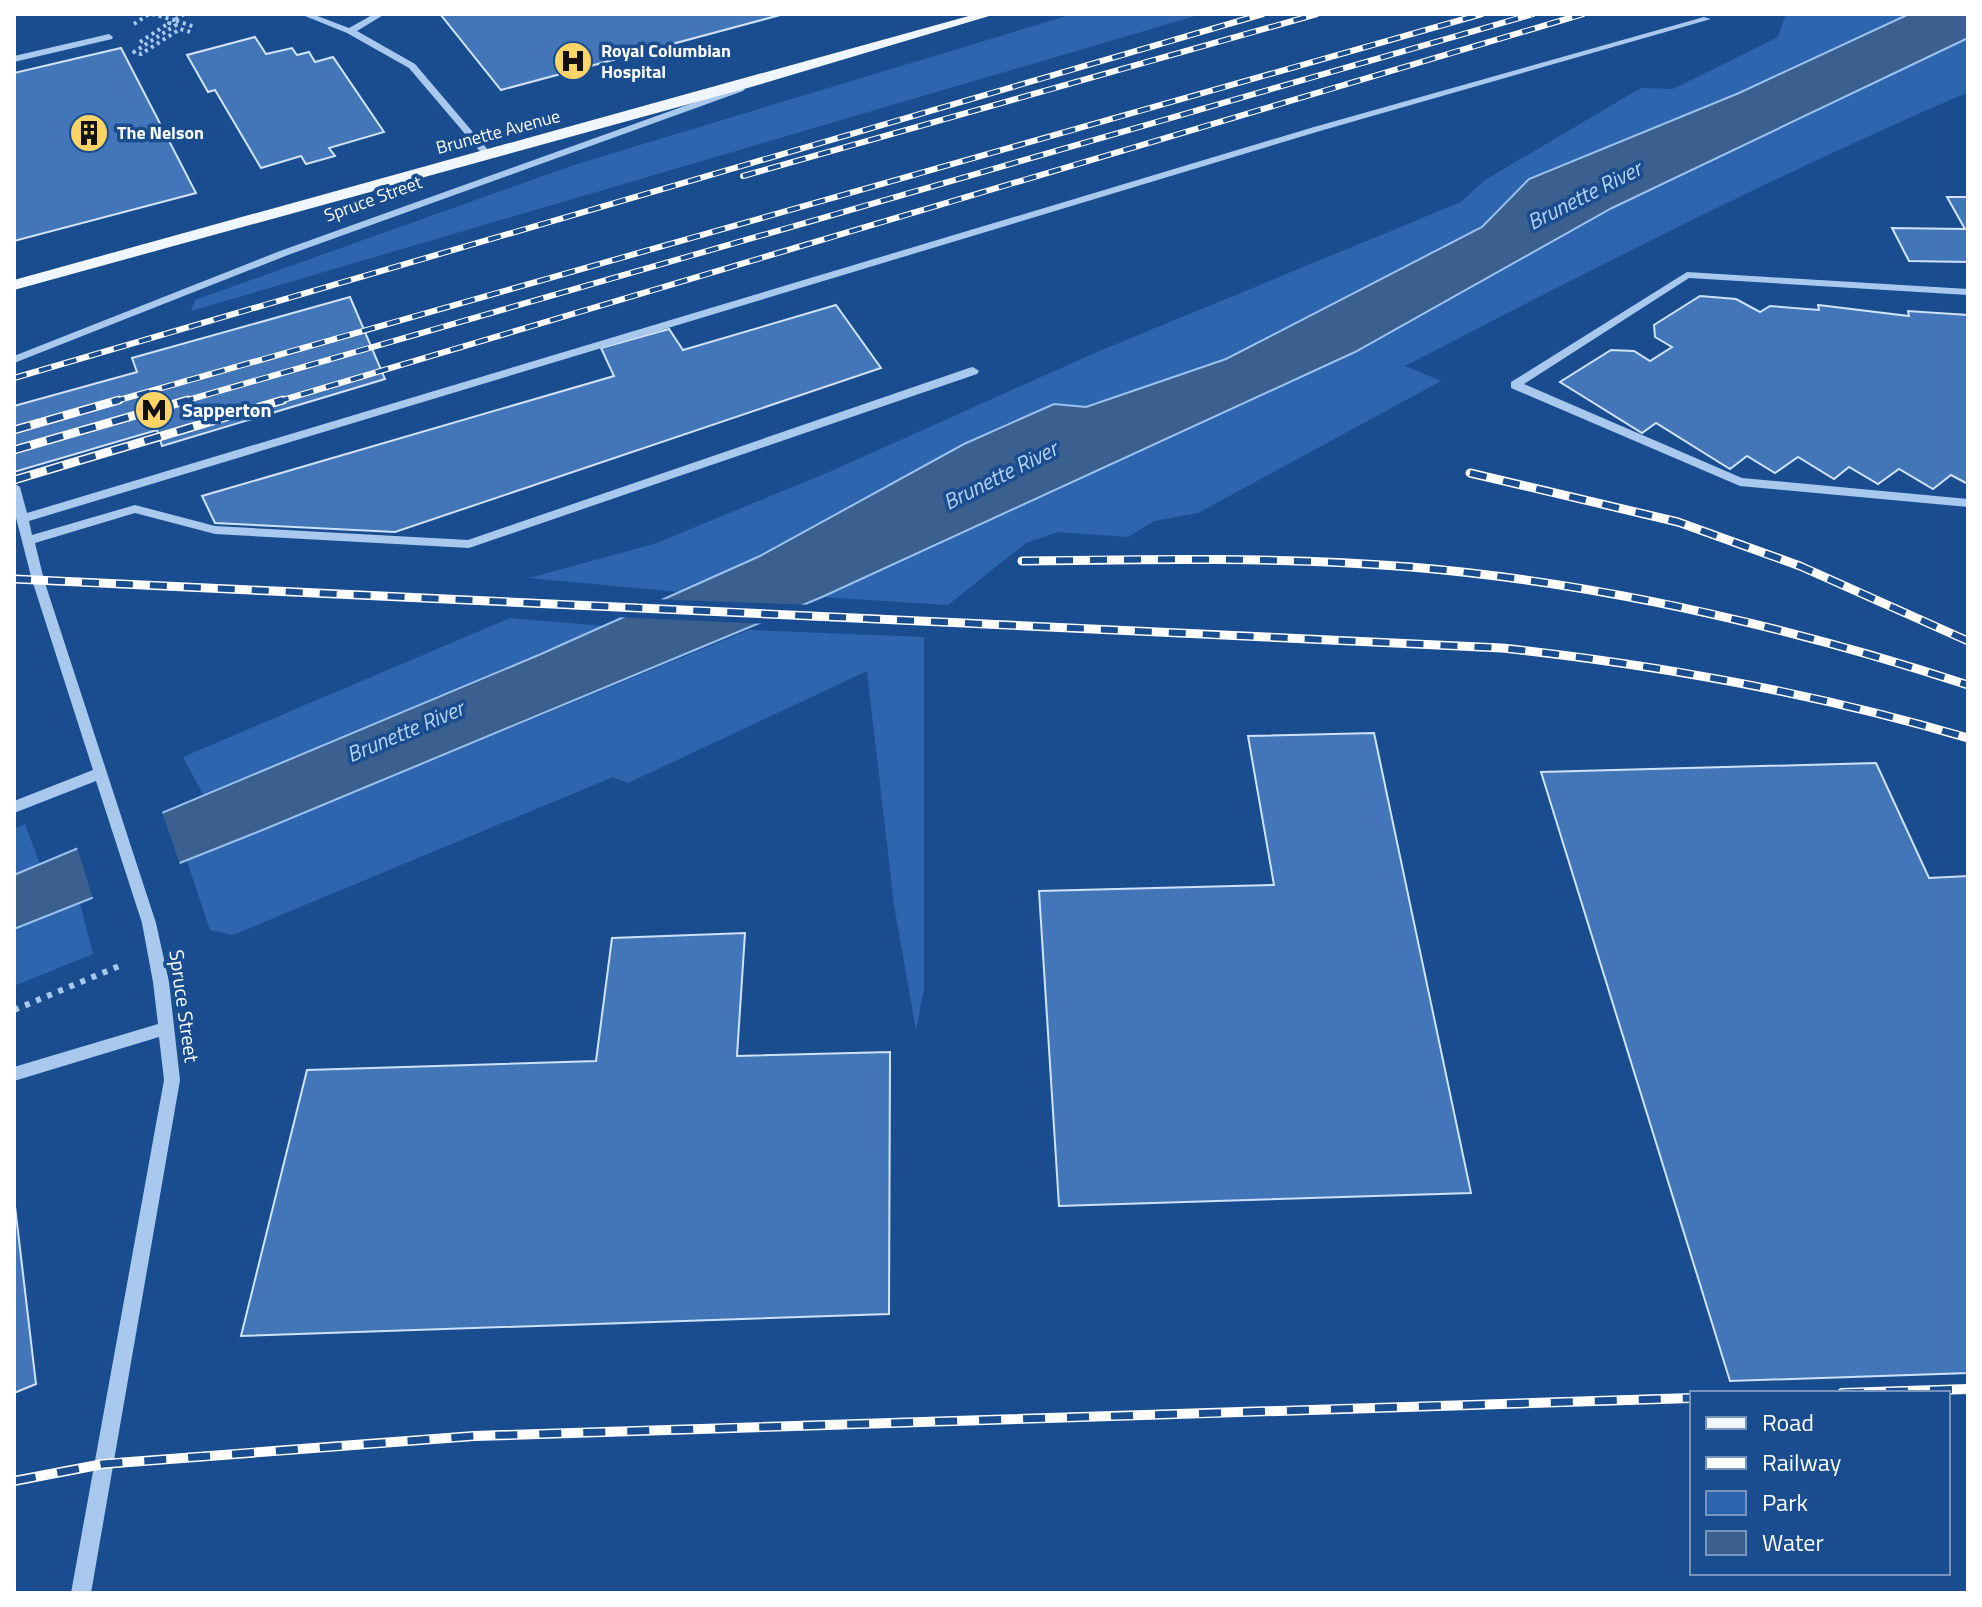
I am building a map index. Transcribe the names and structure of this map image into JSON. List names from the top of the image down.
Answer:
{
  "streets": {
    "main road": ["Brunette Avenue"],
    "street": ["Spruce Street"]
  },
  "crossings": [
    ["Brunette Avenue", "Spruce Street"]
  ],
  "water": ["Brunette River"],
  "places": {
    "hospital": ["Royal Columbian Hospital"],
    "building": ["The Nelson"],
    "metro station": ["Sapperton"]
  },
  "legend": [
    "Road",
    "Railway",
    "Park",
    "Water"
  ]
}
